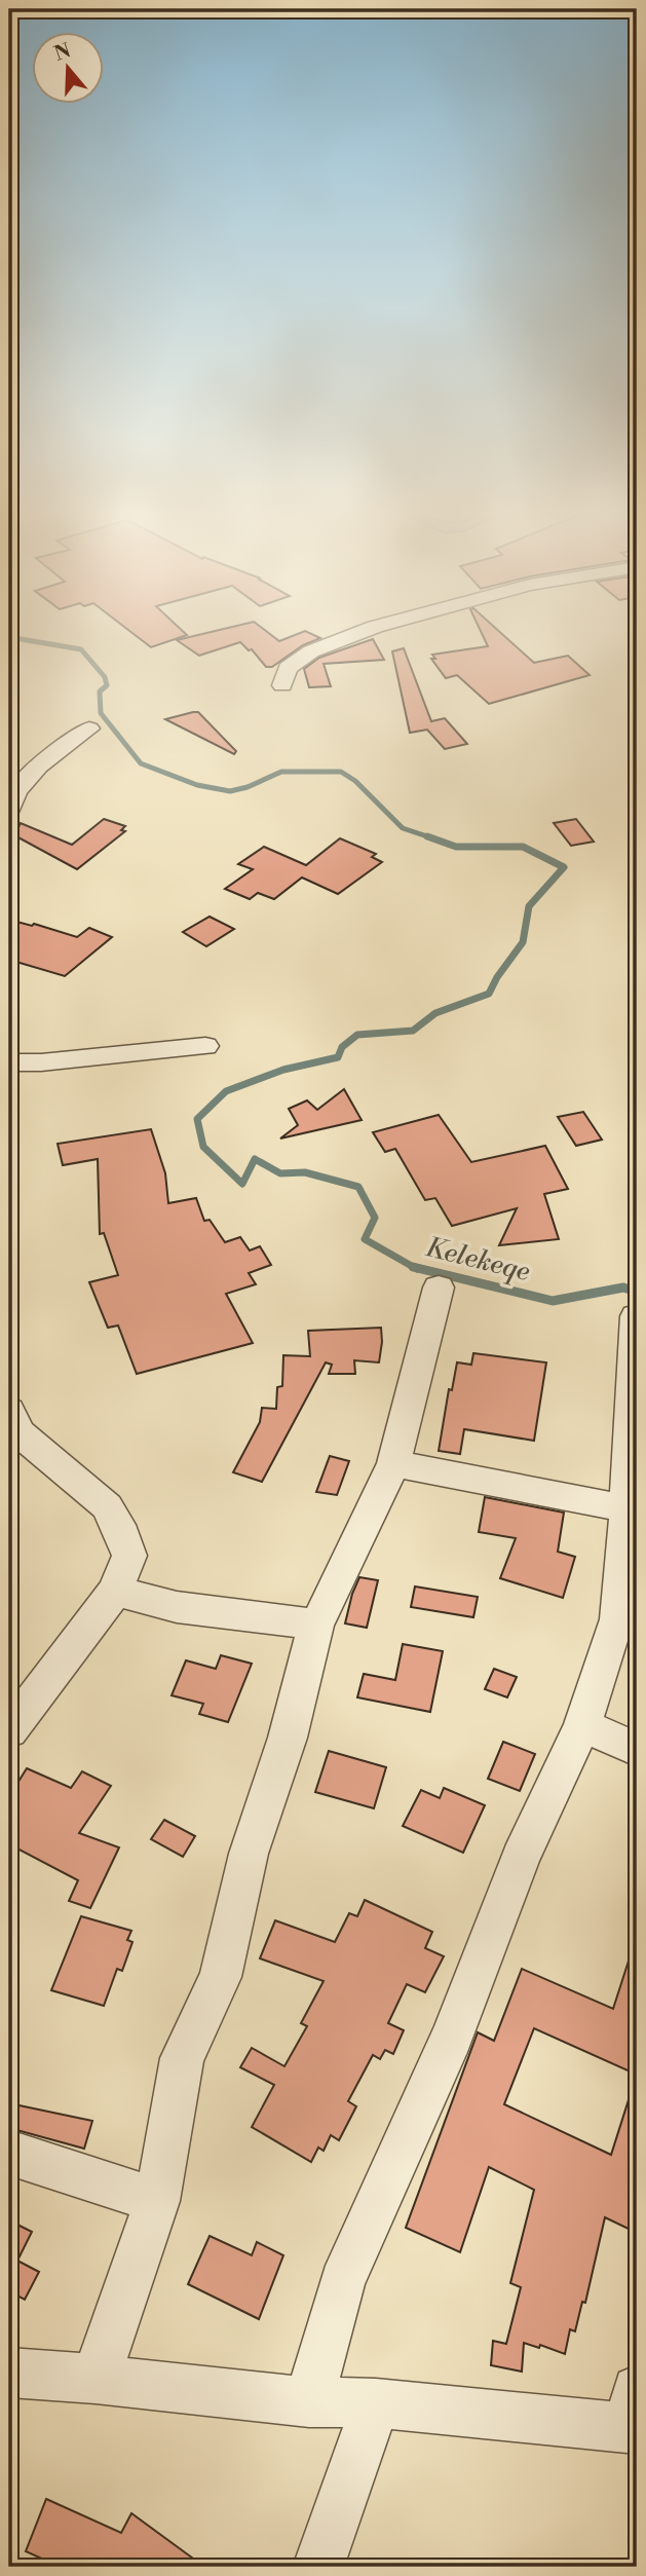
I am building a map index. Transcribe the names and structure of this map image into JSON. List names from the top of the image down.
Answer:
{
  "water": ["Kelekeqe"],
  "north": "top"
}
